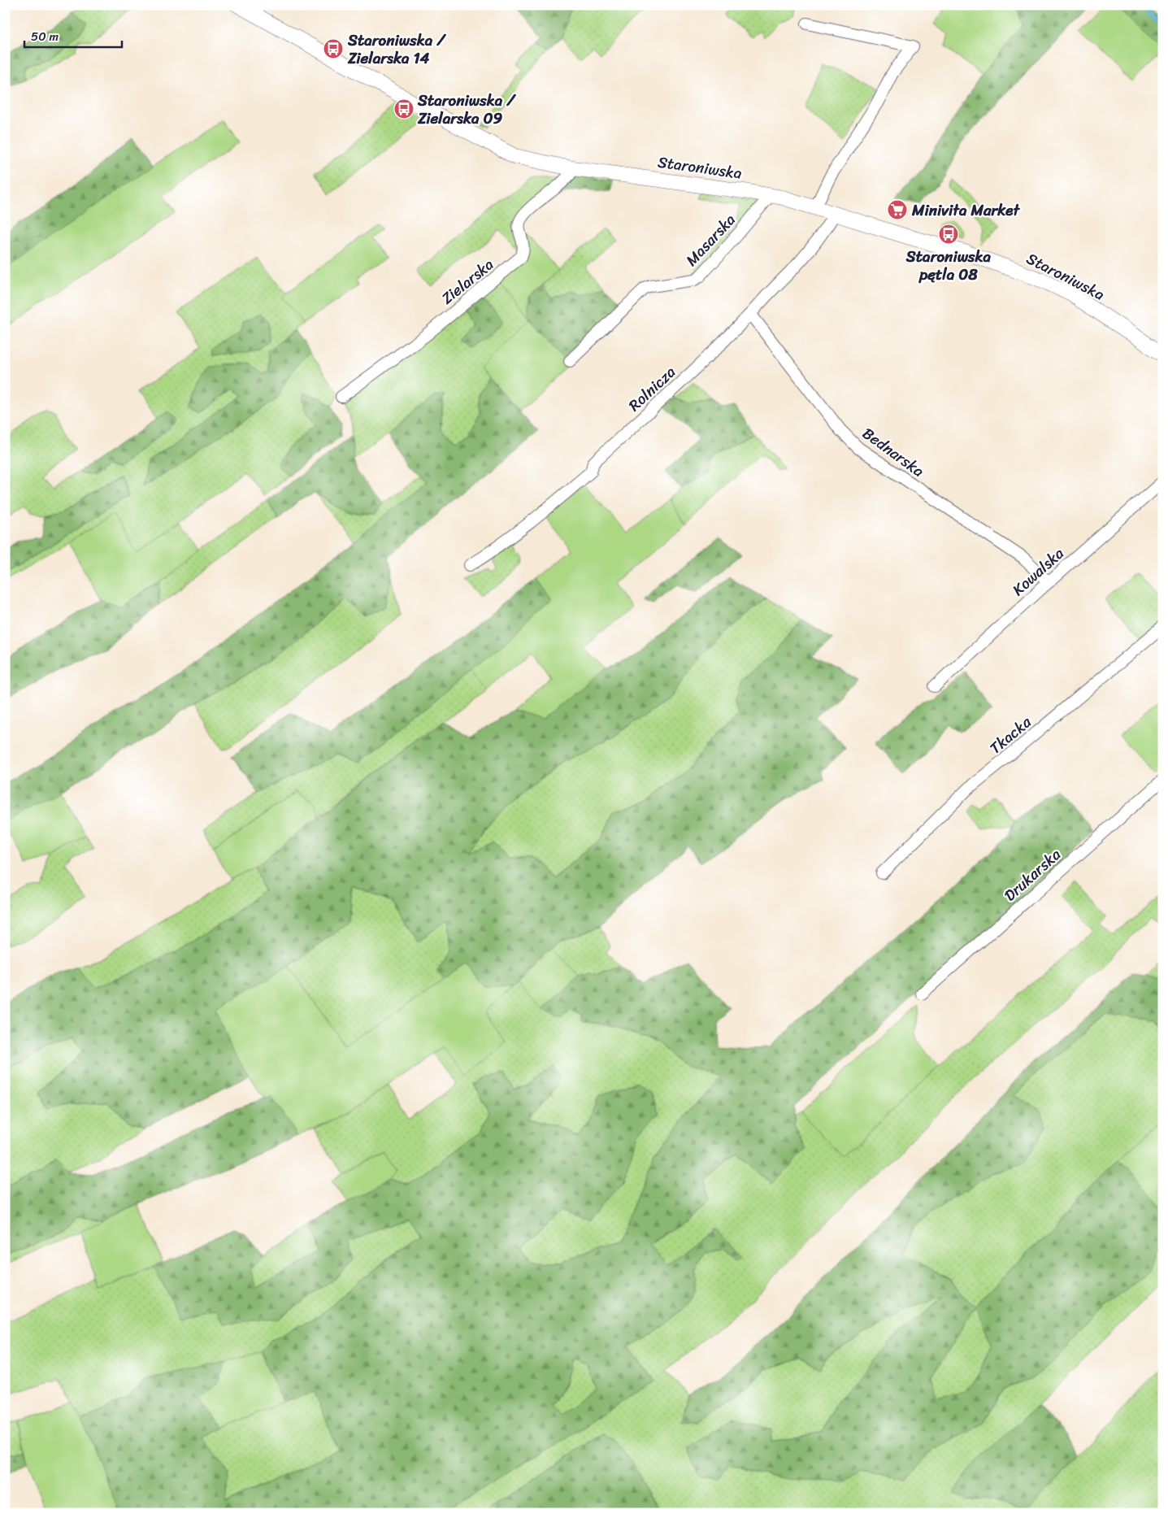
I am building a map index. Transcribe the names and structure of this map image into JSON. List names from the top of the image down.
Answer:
{
  "streets": {
    "street": [
      "Staroniwska",
      "Masarska",
      "Zielarska",
      "Rolnicza",
      "Bednarska",
      "Kowalska",
      "Tkacka",
      "Drukarska"
    ]
  },
  "crossings": [
    ["Staroniwska", "Masarska"],
    ["Staroniwska", "Zielarska"],
    ["Staroniwska", "Rolnicza"],
    ["Rolnicza", "Bednarska"],
    ["Bednarska", "Kowalska"]
  ],
  "places": {
    "bus stop": ["Staroniwska / Zielarska 14", "Staroniwska / Zielarska 09", "Staroniwska pętla 08"],
    "supermarket": ["Minivita Market"]
  },
  "scale_bar": "50 m"
}
